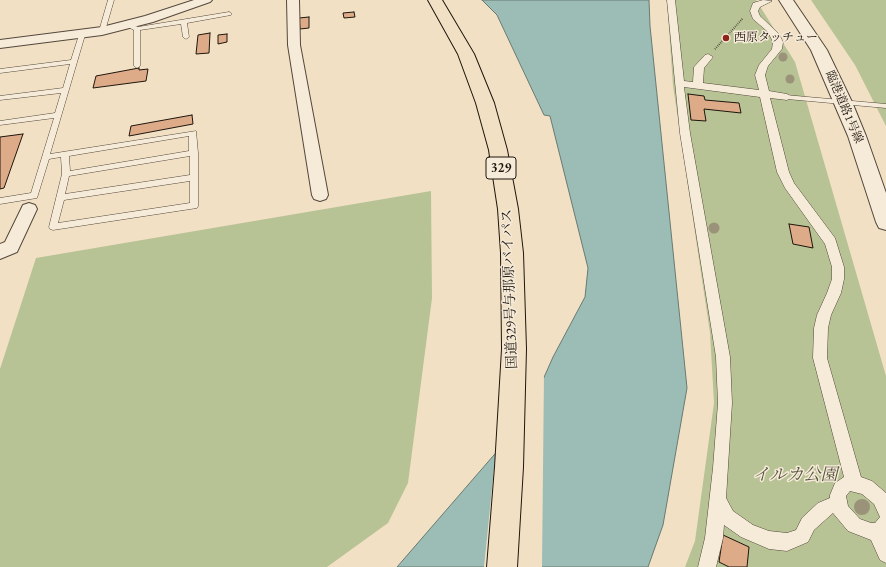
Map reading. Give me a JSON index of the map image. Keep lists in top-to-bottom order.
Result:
{
  "streets": {
    "highway": ["329", "国道329号与那原バイパス"],
    "street": ["臨港道路1号線"]
  },
  "parks": ["イルカ公園"],
  "places": ["西原タッチュー"]
}
